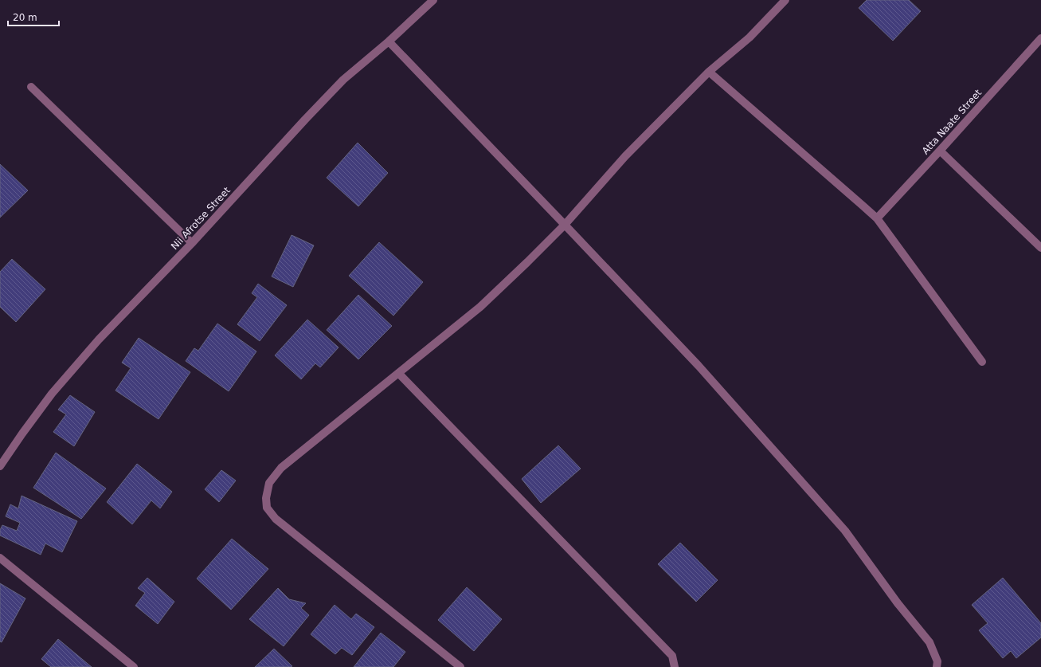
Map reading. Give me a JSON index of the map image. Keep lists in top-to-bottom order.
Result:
{
  "streets": {
    "street": ["Atta Naate Street", "Nii Afrotse Street"]
  },
  "scale_bar": "20 m"
}
